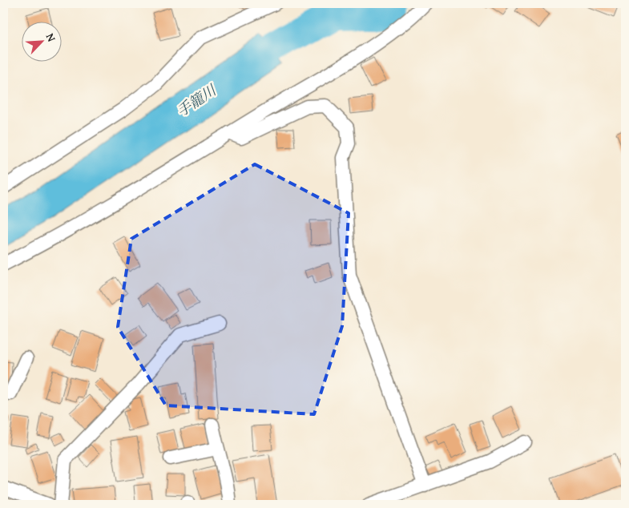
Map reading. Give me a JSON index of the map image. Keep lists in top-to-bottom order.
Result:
{
  "water": ["手籠川"],
  "north": "top right"
}
